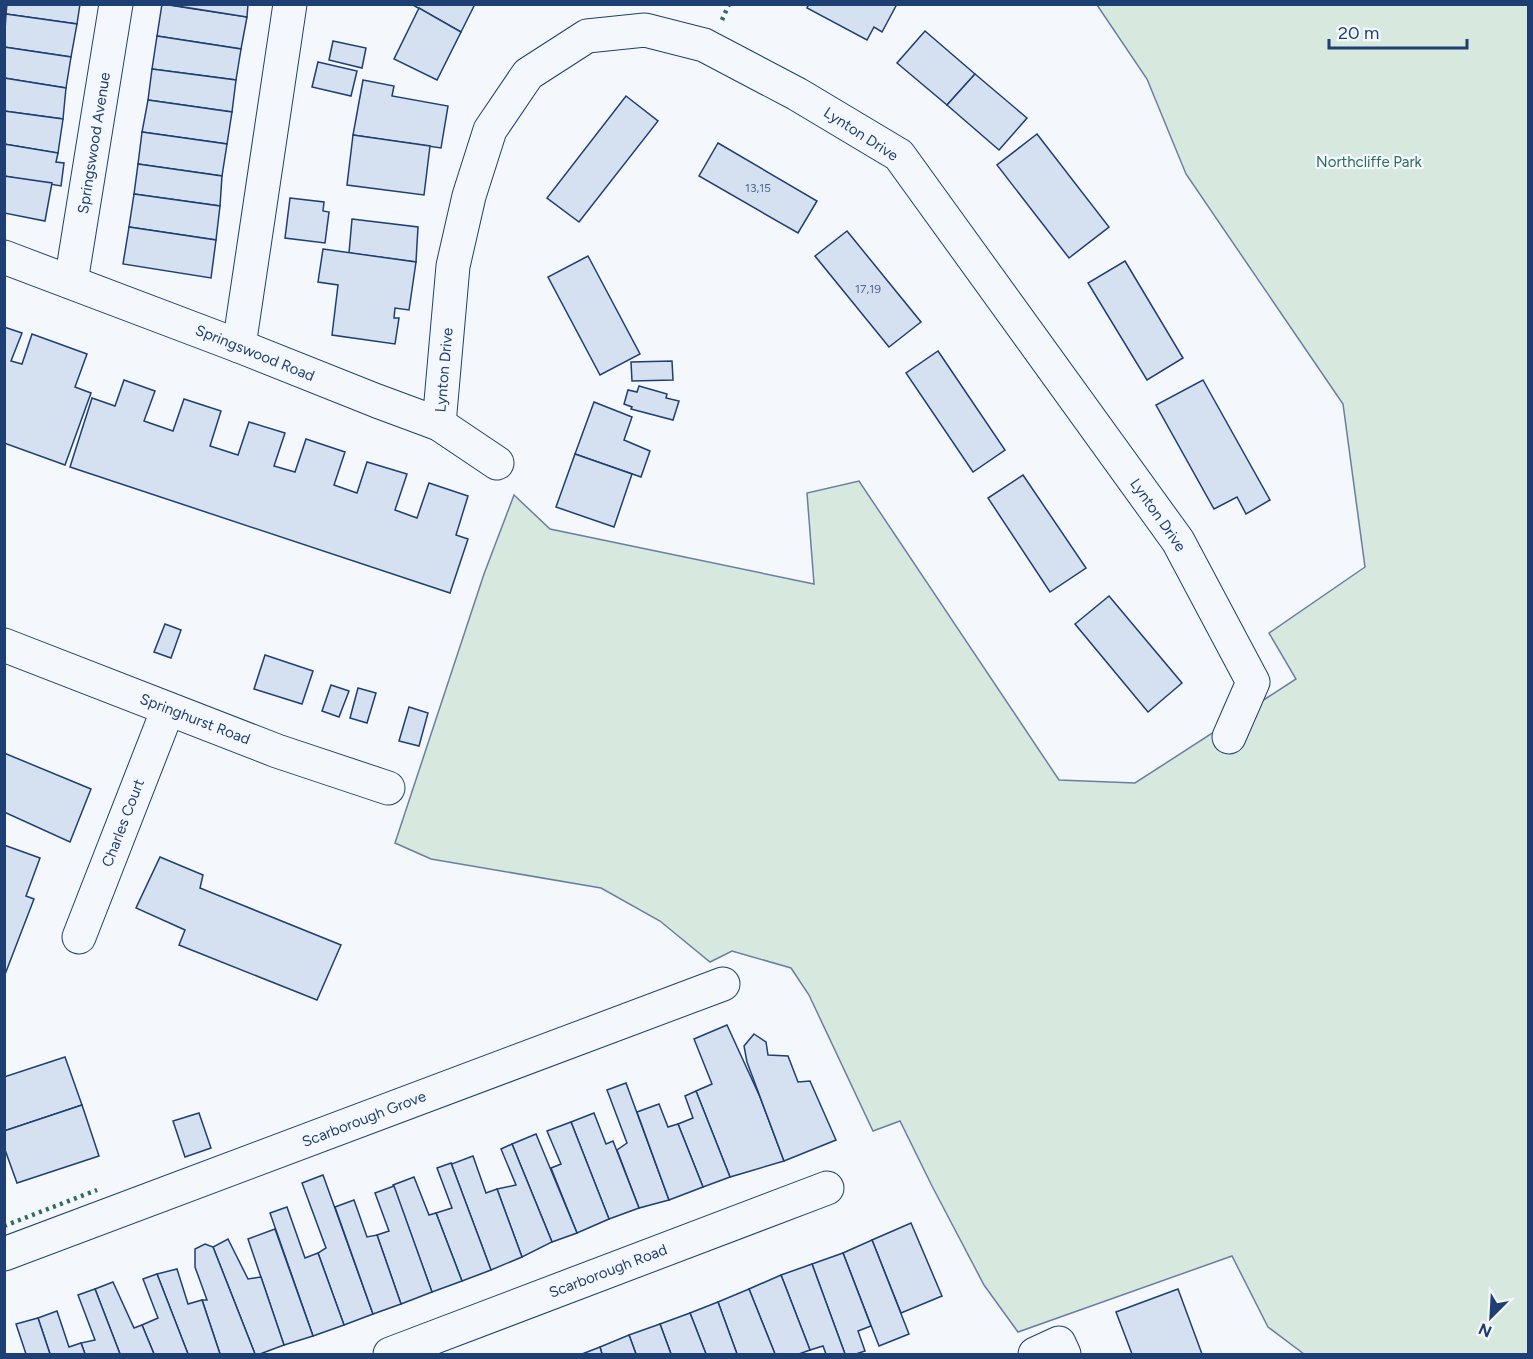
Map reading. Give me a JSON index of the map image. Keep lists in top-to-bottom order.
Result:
{
  "streets": {
    "street": [
      "Lynton Drive",
      "Springswood Avenue",
      "Springswood Road",
      "Springhurst Road",
      "Charles Court",
      "Scarborough Grove",
      "Scarborough Road"
    ]
  },
  "crossings": [
    ["Lynton Drive", "Springswood Road"],
    ["Springswood Avenue", "Springswood Road"],
    ["Springhurst Road", "Charles Court"]
  ],
  "parks": ["Northcliffe Park"],
  "house_numbers": ["13,15", "17,19"],
  "scale_bar": "20 m",
  "north": "bottom left"
}
